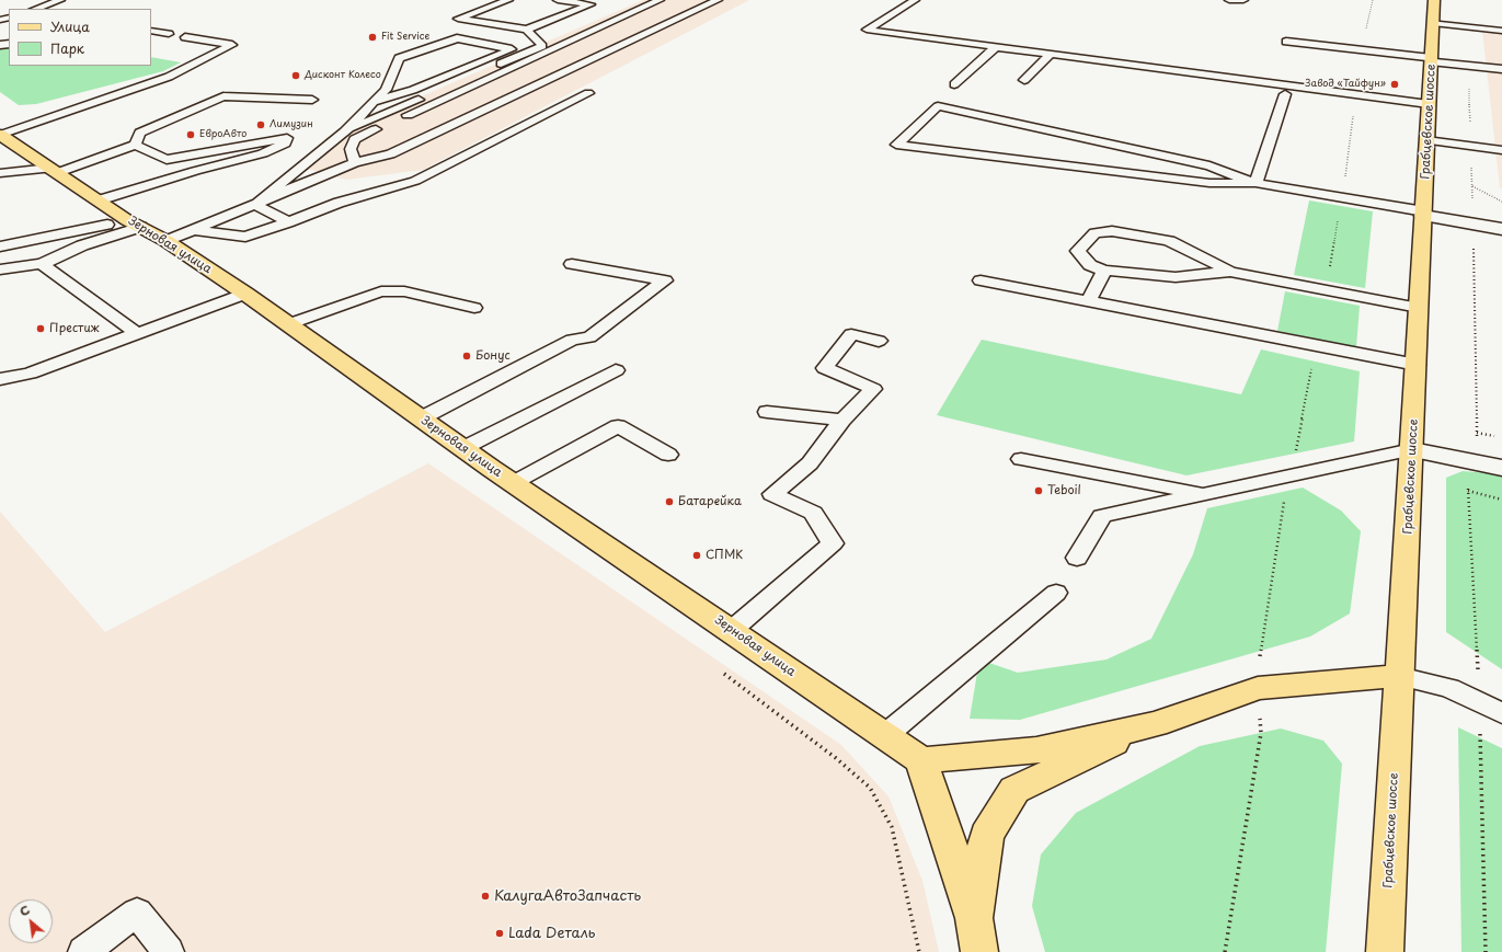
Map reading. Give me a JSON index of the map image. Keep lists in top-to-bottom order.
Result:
{
  "streets": {
    "main road": ["Грабцевское шоссе", "Зерновая улица"]
  },
  "places": [
    "Fit Service",
    "Дисконт Колесо",
    "Завод «Тайфун»",
    "Лимузин",
    "ЕвроАвто",
    "Престиж",
    "Бонус",
    "Teboil",
    "Батарейка",
    "СПМК",
    "КалугаАвтоЗапчасть",
    "Lada Dеталь"
  ],
  "legend": ["Улица", "Парк"],
  "north": "top left"
}
